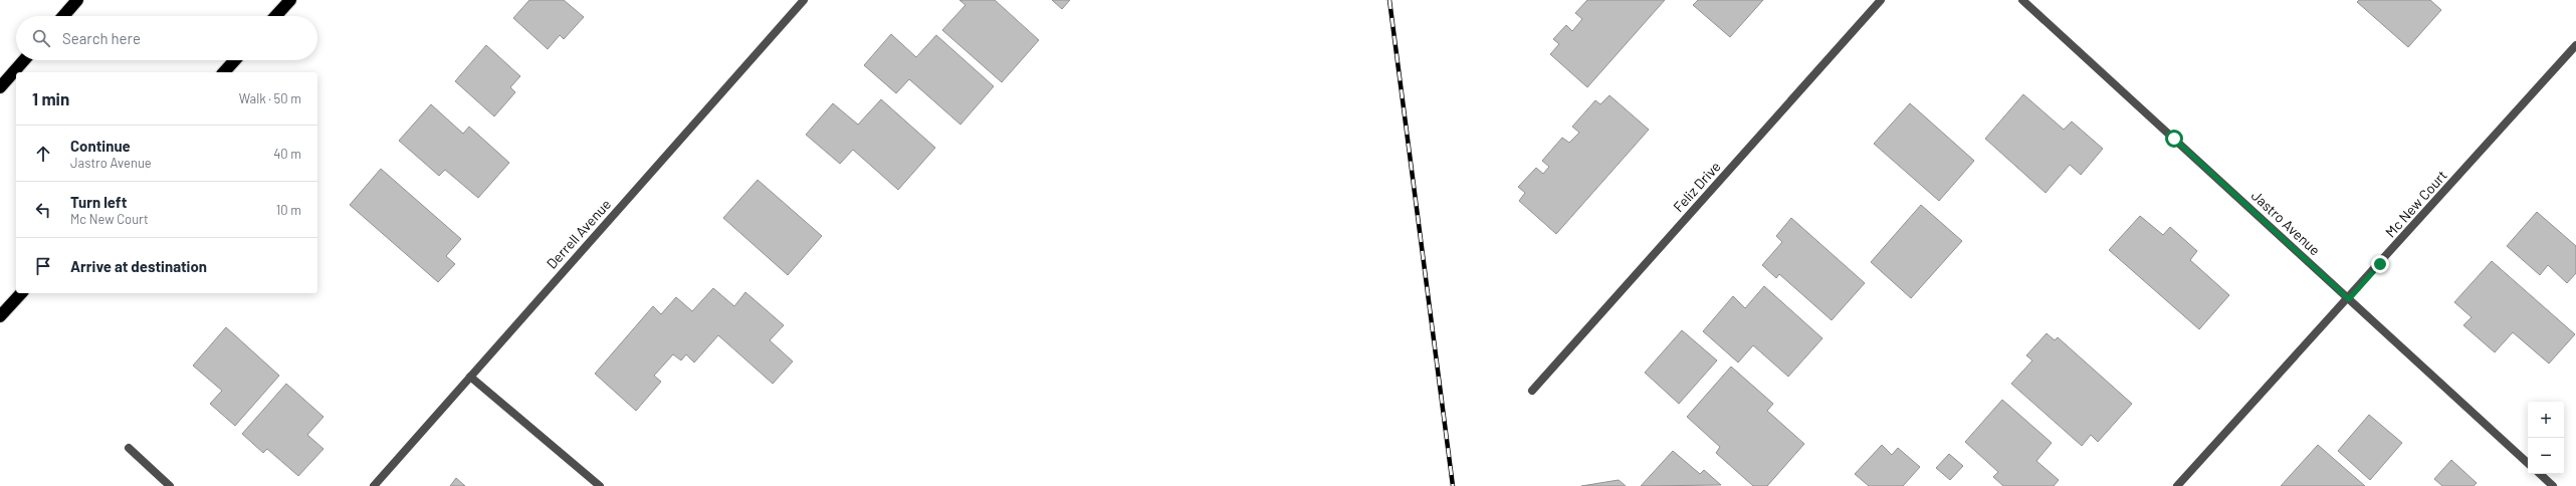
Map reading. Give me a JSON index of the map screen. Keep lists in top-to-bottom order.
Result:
{
  "streets": {
    "street": [
      "Feliz Drive",
      "Mc New Court",
      "Jastro Avenue",
      "Derrell Avenue"
    ]
  },
  "crossings": [
    ["Mc New Court", "Jastro Avenue"]
  ],
  "page": {
    "search": "Search here",
    "heading": ["1 min", "Walk · 50 m"],
    "list": [
      ["Continue", "Jastro Avenue", "40 m"],
      ["Turn left", "Mc New Court", "10 m"],
      "Arrive at destination"
    ],
    "map_buttons": ["+", "−"]
  }
}
